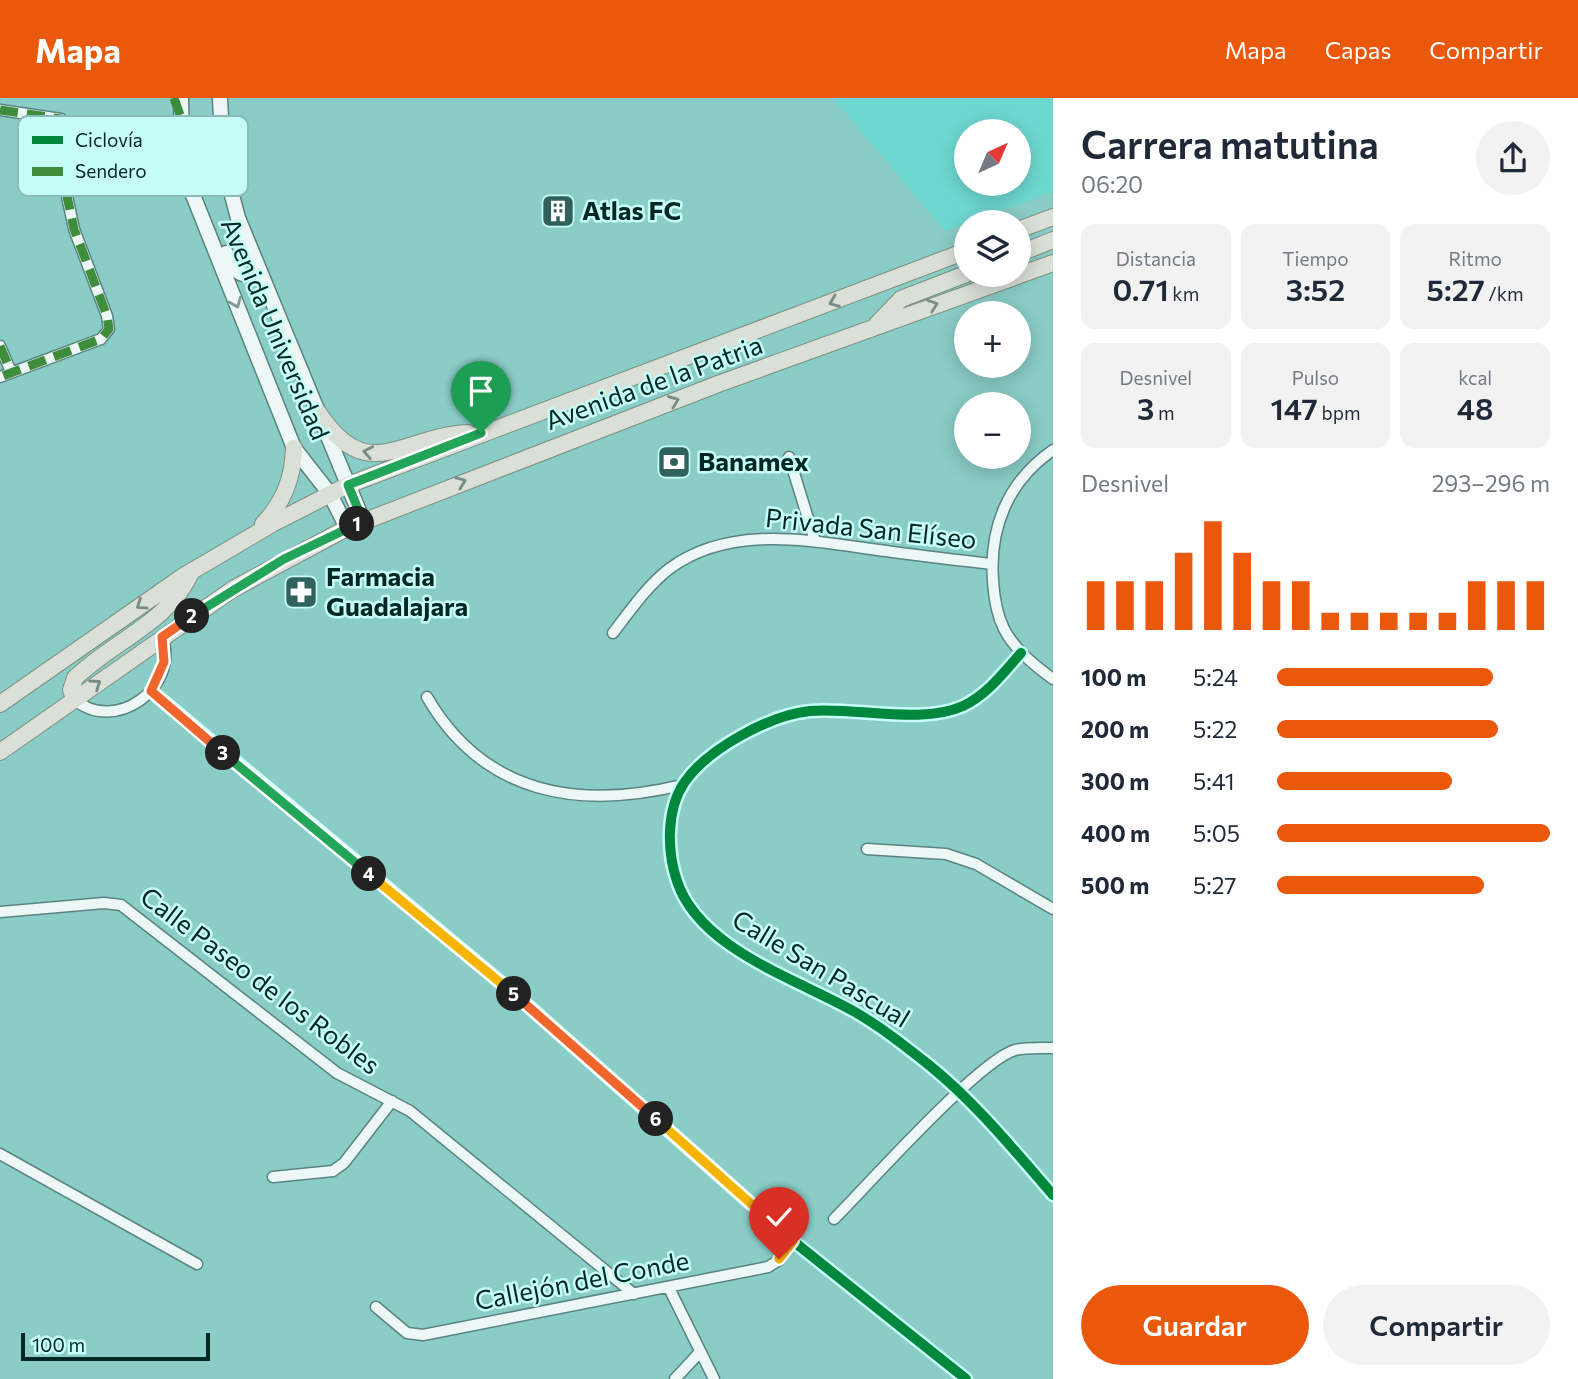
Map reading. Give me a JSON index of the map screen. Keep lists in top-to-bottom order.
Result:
{
  "streets": {
    "main road": ["Avenida Universidad", "Avenida de la Patria"],
    "street": [
      "Privada San Elíseo",
      "Calle San Pascual",
      "Calle Paseo de los Robles",
      "Callejón del Conde"
    ]
  },
  "crossings": [
    ["Avenida Universidad", "Avenida de la Patria"],
    ["Calle Paseo de los Robles", "Callejón del Conde"]
  ],
  "places": {
    "building": ["Atlas FC"],
    "bank": ["Banamex"],
    "pharmacy": ["Farmacia Guadalajara"]
  },
  "legend": ["Ciclovía", "Sendero"],
  "scale_bar": "100 m",
  "north": "top right",
  "page": {
    "header": "Mapa",
    "nav": ["Mapa", "Capas", "Compartir"],
    "heading": ["Carrera matutina", "06:20"],
    "map_buttons": ["+", "−"],
    "stats": [
      ["Distancia", "0.71 km"],
      ["Tiempo", "3:52"],
      ["Ritmo", "5:27 /km"],
      ["Desnivel", "3 m"],
      ["Pulso", "147 bpm"],
      ["kcal", "48"]
    ],
    "chart": ["Desnivel", "293–296 m"],
    "pins": [
      "1",
      "2",
      "3",
      "4",
      "5",
      "6"
    ],
    "list": [
      {
        "name": "100 m",
        "note": "5:24"
      },
      {
        "name": "200 m",
        "note": "5:22"
      },
      {
        "name": "300 m",
        "note": "5:41"
      },
      {
        "name": "400 m",
        "note": "5:05"
      },
      {
        "name": "500 m",
        "note": "5:27"
      }
    ],
    "buttons": ["Guardar", "Compartir"],
    "scale": "100 m"
  }
}
